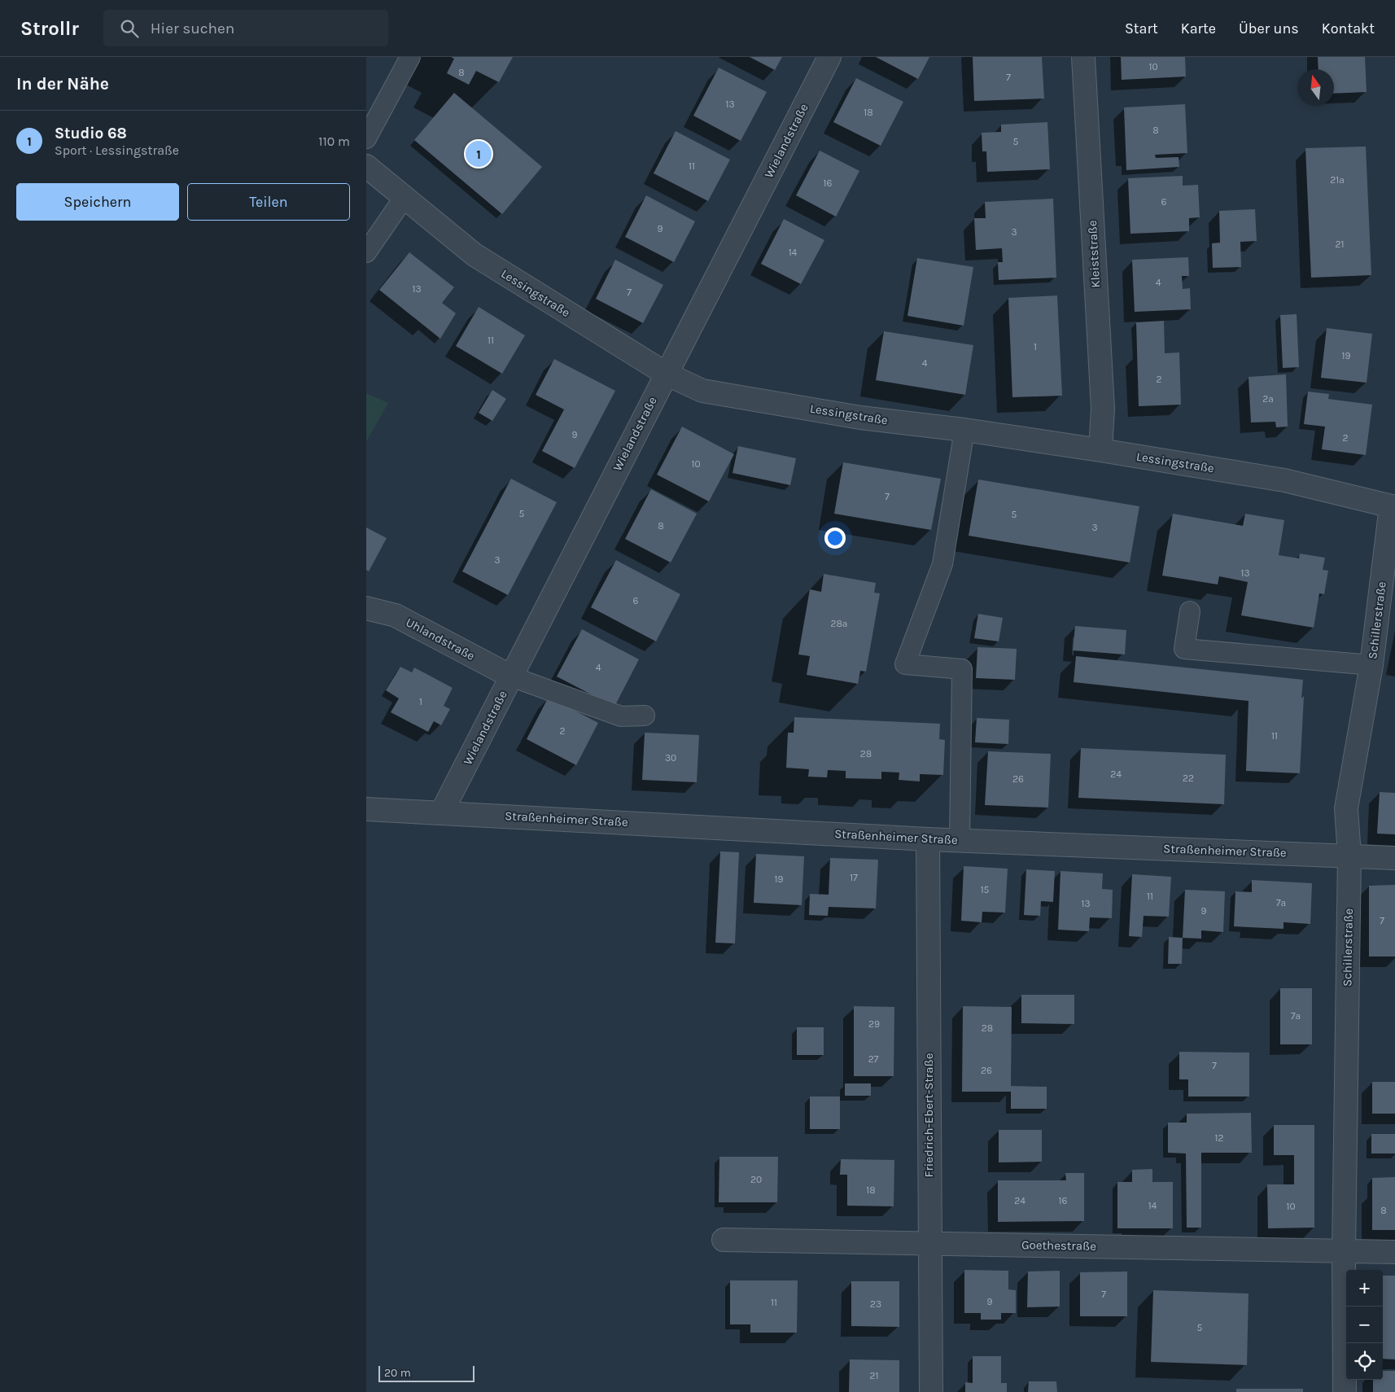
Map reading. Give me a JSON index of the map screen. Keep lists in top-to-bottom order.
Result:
{
  "streets": {
    "street": [
      "Wielandstraße",
      "Kleiststraße",
      "Lessingstraße",
      "Schillerstraße",
      "Uhlandstraße",
      "Straßenheimer Straße",
      "Friedrich-Ebert-Straße",
      "Goethestraße"
    ]
  },
  "crossings": [
    ["Wielandstraße", "Lessingstraße"],
    ["Wielandstraße", "Uhlandstraße"],
    ["Wielandstraße", "Straßenheimer Straße"],
    ["Kleiststraße", "Lessingstraße"],
    ["Lessingstraße", "Schillerstraße"],
    ["Schillerstraße", "Straßenheimer Straße"],
    ["Schillerstraße", "Goethestraße"],
    ["Straßenheimer Straße", "Friedrich-Ebert-Straße"],
    ["Friedrich-Ebert-Straße", "Goethestraße"]
  ],
  "house_numbers": [
    "10",
    "8",
    "7",
    "13",
    "18",
    "8",
    "5",
    "11",
    "21a",
    "16",
    "6",
    "9",
    "3",
    "21",
    "14",
    "4",
    "13",
    "7",
    "11",
    "1",
    "19",
    "4",
    "2",
    "2a",
    "9",
    "2",
    "10",
    "7",
    "5",
    "5",
    "8",
    "3",
    "3",
    "13",
    "6",
    "28a",
    "4",
    "1",
    "2",
    "11",
    "28",
    "30",
    "24",
    "22",
    "26",
    "17",
    "19",
    "15",
    "11",
    "7a",
    "13",
    "9",
    "7",
    "7a",
    "29",
    "28",
    "27",
    "7",
    "26",
    "12",
    "20",
    "18",
    "24",
    "16",
    "14",
    "10",
    "8",
    "7",
    "9",
    "11",
    "23",
    "5",
    "21"
  ],
  "scale_bar": "20 m",
  "north": "top",
  "page": {
    "header": "Strollr",
    "search": "Hier suchen",
    "nav": [
      "Start",
      "Karte",
      "Über uns",
      "Kontakt"
    ],
    "heading": "In der Nähe",
    "list": [
      {
        "mark": "1",
        "name": "Studio 68",
        "note": "Sport · Lessingstraße",
        "value": "110 m"
      }
    ],
    "pins": "1",
    "buttons": ["Speichern", "Teilen"],
    "map_buttons": ["+", "−"],
    "scale": "20 m"
  }
}
